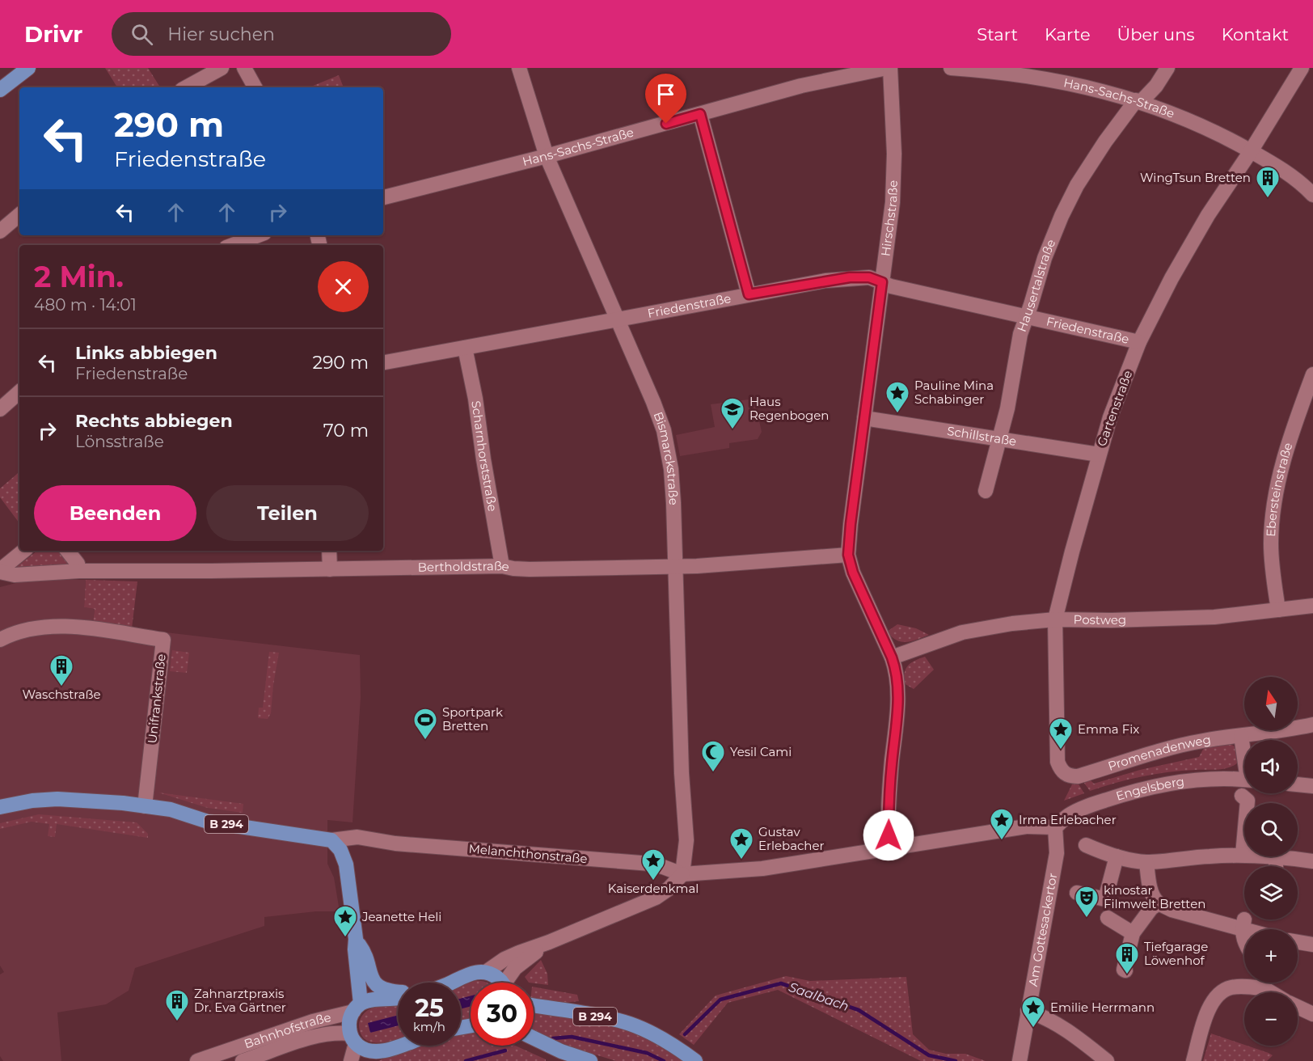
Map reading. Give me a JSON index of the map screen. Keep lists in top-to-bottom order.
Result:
{
  "streets": {
    "main road": ["B 294", "Melanchthonstraße"],
    "street": [
      "Hans-Sachs-Straße",
      "Hirschstraße",
      "Hausertalstraße",
      "Friedenstraße",
      "Gartenstraße",
      "Schillstraße",
      "Scharnhorststraße",
      "Bismarckstraße",
      "Ebersteinstraße",
      "Bertholdstraße",
      "Postweg",
      "Unifrankstraße",
      "Promenadenweg",
      "Engelsberg",
      "Am Gottesackertor",
      "Bahnhofstraße"
    ]
  },
  "crossings": [
    ["Hans-Sachs-Straße", "Hirschstraße"],
    ["Hans-Sachs-Straße", "Hausertalstraße"],
    ["Hans-Sachs-Straße", "Gartenstraße"],
    ["Hans-Sachs-Straße", "Bismarckstraße"],
    ["Hirschstraße", "Friedenstraße"],
    ["Hirschstraße", "Schillstraße"],
    ["Hirschstraße", "Bertholdstraße"],
    ["Hirschstraße", "Postweg"],
    ["Hirschstraße", "Melanchthonstraße"],
    ["Hausertalstraße", "Friedenstraße"],
    ["Hausertalstraße", "Schillstraße"],
    ["Friedenstraße", "Gartenstraße"],
    ["Friedenstraße", "Scharnhorststraße"],
    ["Friedenstraße", "Bismarckstraße"],
    ["Gartenstraße", "Schillstraße"],
    ["Gartenstraße", "Postweg"],
    ["Gartenstraße", "Promenadenweg"],
    ["Scharnhorststraße", "Bertholdstraße"],
    ["Bismarckstraße", "Bertholdstraße"],
    ["Bismarckstraße", "Melanchthonstraße"],
    ["Ebersteinstraße", "Postweg"],
    ["Unifrankstraße", "Melanchthonstraße"],
    ["Engelsberg", "Melanchthonstraße"],
    ["Engelsberg", "Am Gottesackertor"],
    ["Melanchthonstraße", "Am Gottesackertor"]
  ],
  "water": ["Saalbach"],
  "places": {
    "building": [
      "WingTsun Bretten",
      "Waschstraße",
      "Tiefgarage Löwenhof",
      "Zahnarztpraxis Dr. Eva Gärtner"
    ],
    "place": [
      "Pauline Mina Schabinger",
      "Emma Fix",
      "Irma Erlebacher",
      "Gustav Erlebacher",
      "Kaiserdenkmal",
      "Jeanette Heli",
      "Emilie Herrmann"
    ],
    "school or university": ["Haus Regenbogen"],
    "sports": ["Sportpark Bretten"],
    "mosque": ["Yesil Cami"],
    "theatre": ["kinostar Filmwelt Bretten"]
  },
  "north": "top",
  "page": {
    "header": "Drivr",
    "search": "Hier suchen",
    "nav": [
      "Start",
      "Karte",
      "Über uns",
      "Kontakt"
    ],
    "turn": ["290 m", "Friedenstraße"],
    "heading": ["2 Min.", "480 m · 14:01"],
    "list": [
      {
        "name": "Links abbiegen",
        "note": "Friedenstraße",
        "value": "290 m"
      },
      {
        "name": "Rechts abbiegen",
        "note": "Lönsstraße",
        "value": "70 m"
      }
    ],
    "buttons": ["Beenden", "Teilen"],
    "map_buttons": ["+", "−"],
    "speed": "25 km/h",
    "limit": "30"
  }
}
